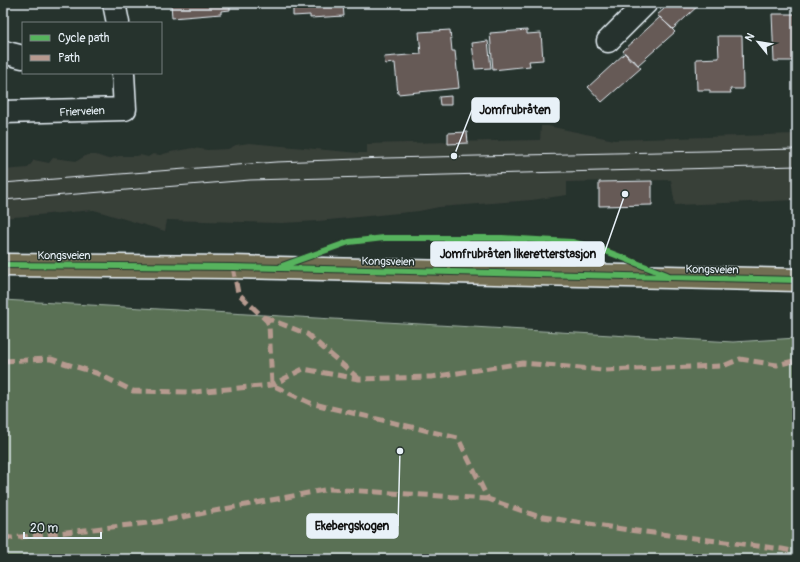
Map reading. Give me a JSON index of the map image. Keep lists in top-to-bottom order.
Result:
{
  "streets": {
    "main road": ["Kongsveien"],
    "lane": ["Frierveien"]
  },
  "places": ["Jomfrubråten", "Jomfrubråten likeretterstasjon", "Ekebergskogen"],
  "legend": ["Cycle path", "Path"],
  "scale_bar": "20 m",
  "north": "top left"
}
